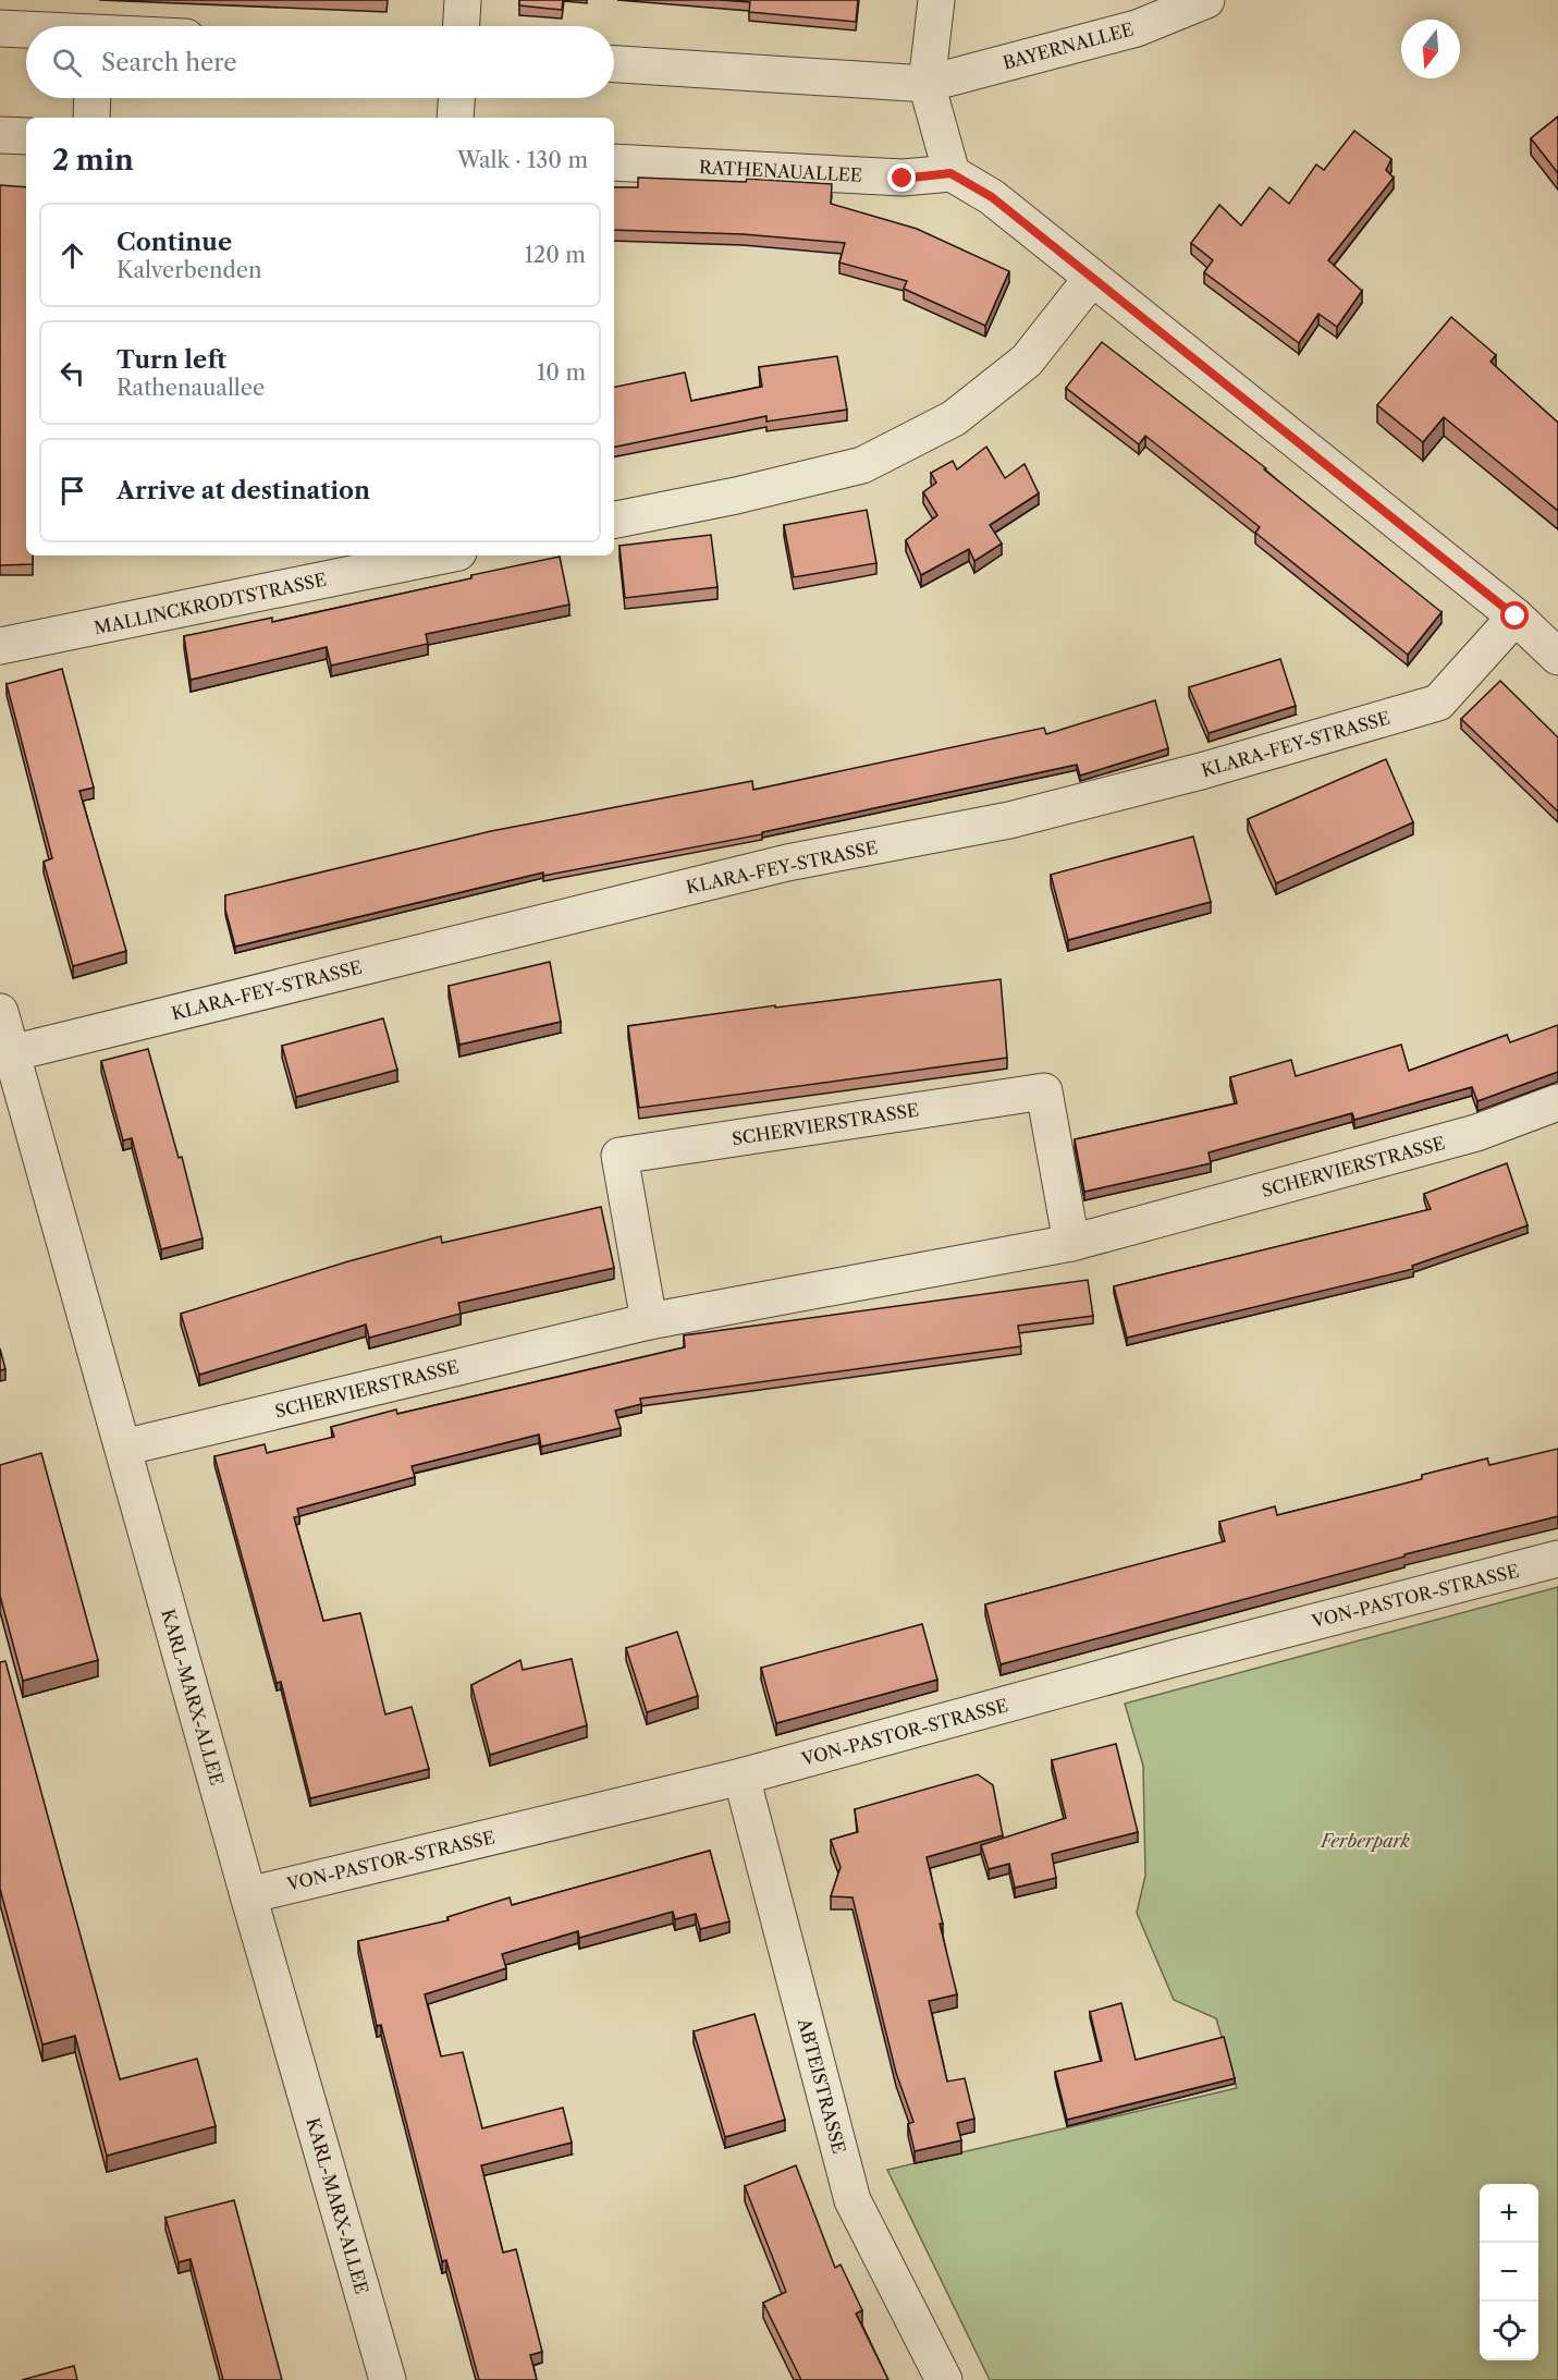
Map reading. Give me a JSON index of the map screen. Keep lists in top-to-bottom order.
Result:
{
  "streets": {
    "street": [
      "BAYERNALLEE",
      "RATHENAUALLEE",
      "MALLINCKRODTSTRASSE",
      "KLARA-FEY-STRASSE",
      "SCHERVIERSTRASSE",
      "VON-PASTOR-STRASSE",
      "KARL-MARX-ALLEE",
      "ABTEISTRASSE"
    ]
  },
  "crossings": [
    ["KLARA-FEY-STRASSE", "KARL-MARX-ALLEE"],
    ["SCHERVIERSTRASSE", "KARL-MARX-ALLEE"],
    ["VON-PASTOR-STRASSE", "KARL-MARX-ALLEE"],
    ["VON-PASTOR-STRASSE", "ABTEISTRASSE"]
  ],
  "parks": ["Ferberpark"],
  "north": "bottom",
  "page": {
    "search": "Search here",
    "heading": ["2 min", "Walk · 130 m"],
    "list": [
      ["Continue", "Kalverbenden", "120 m"],
      ["Turn left", "Rathenauallee", "10 m"],
      "Arrive at destination"
    ],
    "map_buttons": ["+", "−"]
  }
}
